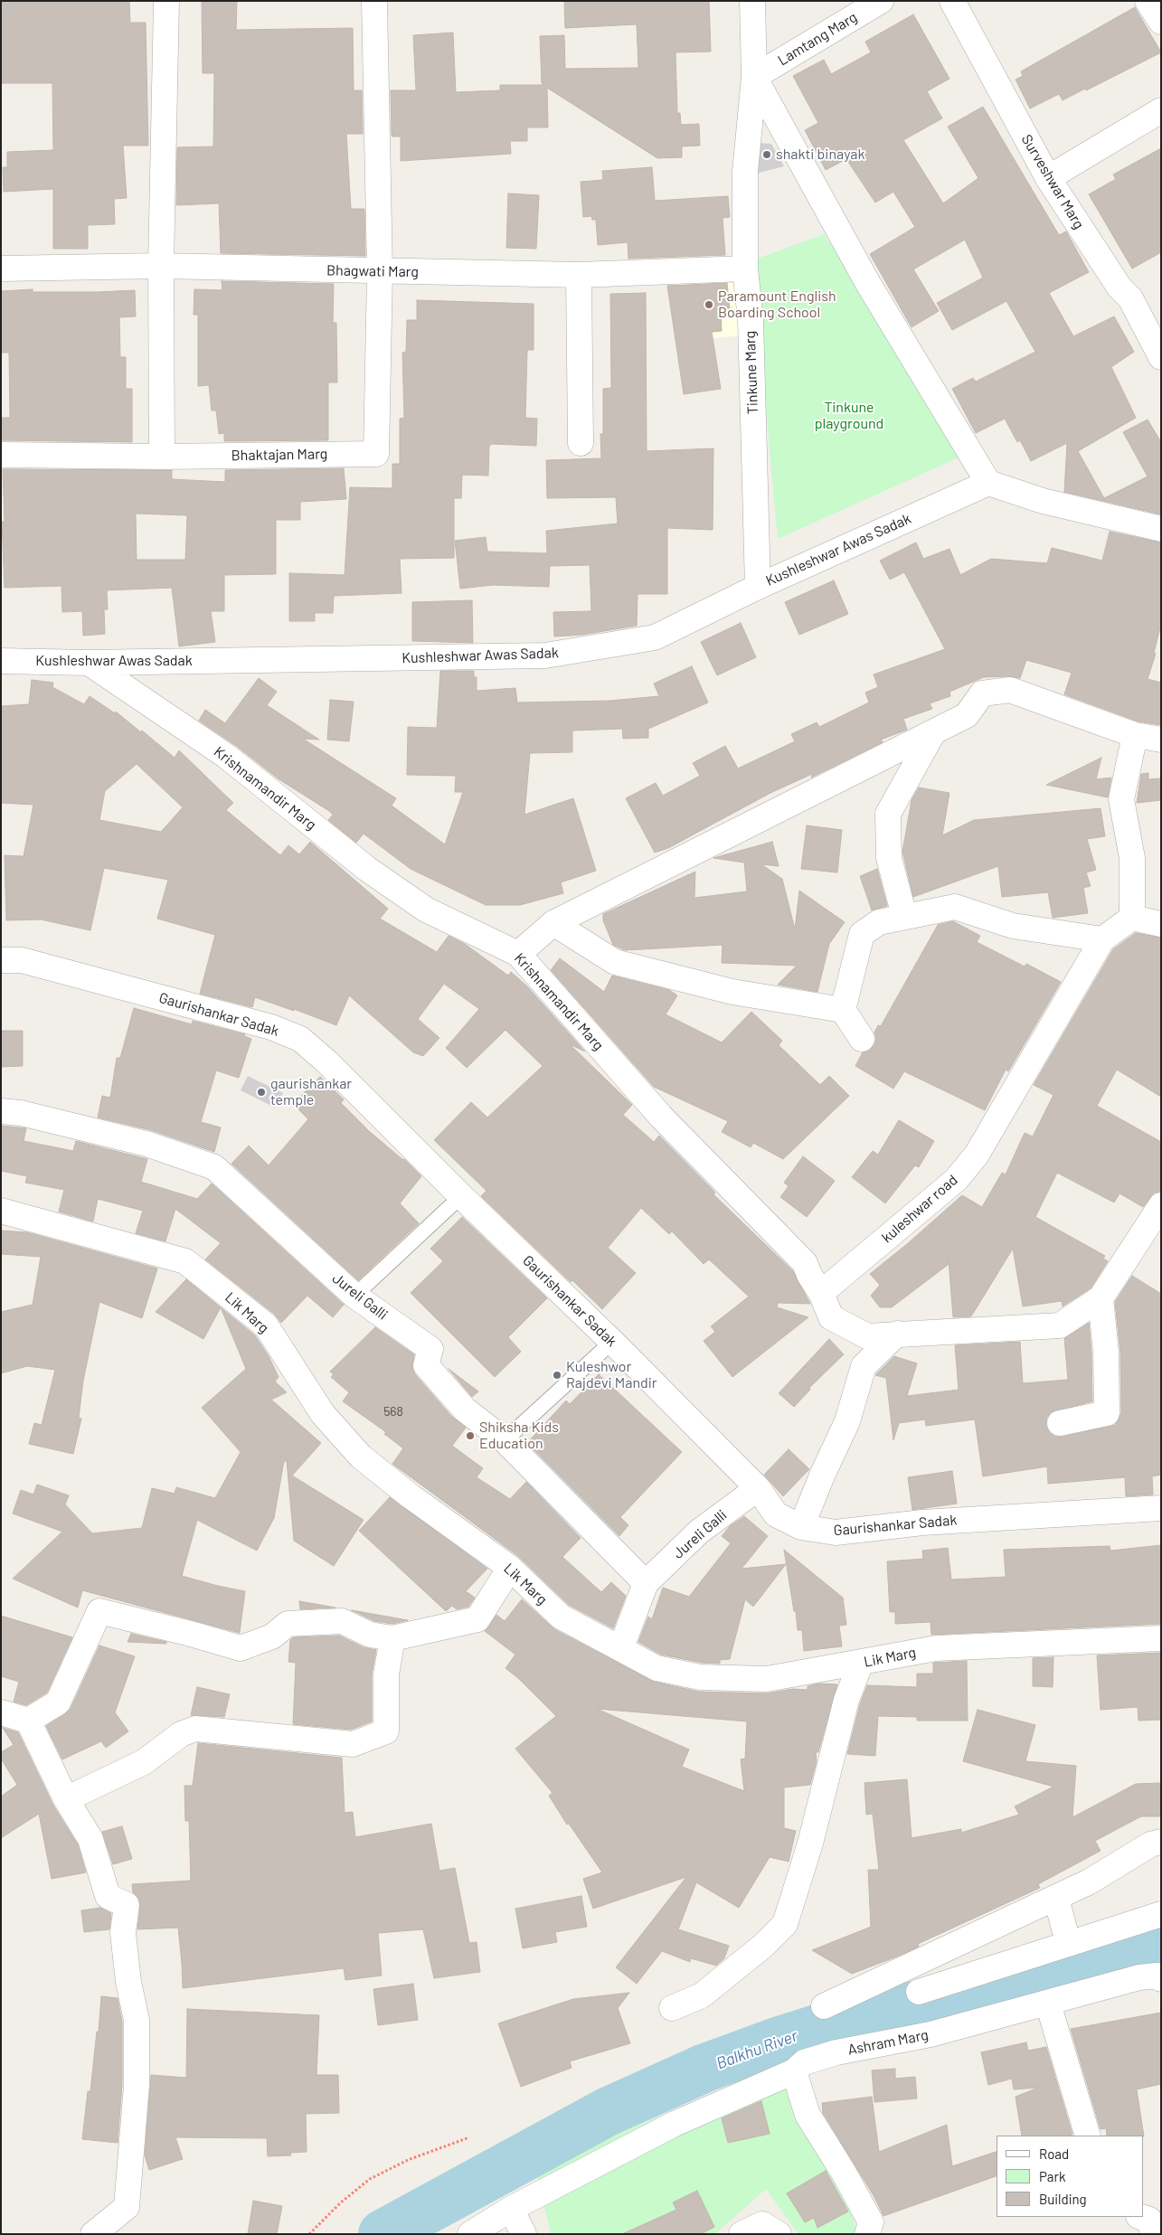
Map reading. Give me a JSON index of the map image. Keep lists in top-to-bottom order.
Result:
{
  "streets": {
    "street": [
      "Lamtang Marg",
      "Surveshwar Marg",
      "Bhagwati Marg",
      "Tinkune Marg",
      "Bhaktajan Marg",
      "Kushleshwar Awas Sadak",
      "Krishnamandir Marg",
      "Gaurishankar Sadak",
      "kuleshwar road",
      "Jureli Galli",
      "Lik Marg",
      "Ashram Marg"
    ]
  },
  "crossings": [
    ["Lamtang Marg", "Tinkune Marg"],
    ["Bhagwati Marg", "Tinkune Marg"],
    ["Bhagwati Marg", "Bhaktajan Marg"],
    ["Tinkune Marg", "Kushleshwar Awas Sadak"],
    ["Kushleshwar Awas Sadak", "Krishnamandir Marg"],
    ["Krishnamandir Marg", "kuleshwar road"],
    ["Gaurishankar Sadak", "Jureli Galli"],
    ["Jureli Galli", "Lik Marg"]
  ],
  "water": ["Balkhu River"],
  "parks": ["Tinkune playground"],
  "places": [
    "shakti binayak",
    "Paramount English Boarding School",
    "gaurishankar temple",
    "Kuleshwor Rajdevi Mandir",
    "Shiksha Kids Education"
  ],
  "house_numbers": ["568"],
  "legend": ["Road", "Park", "Building"]
}
